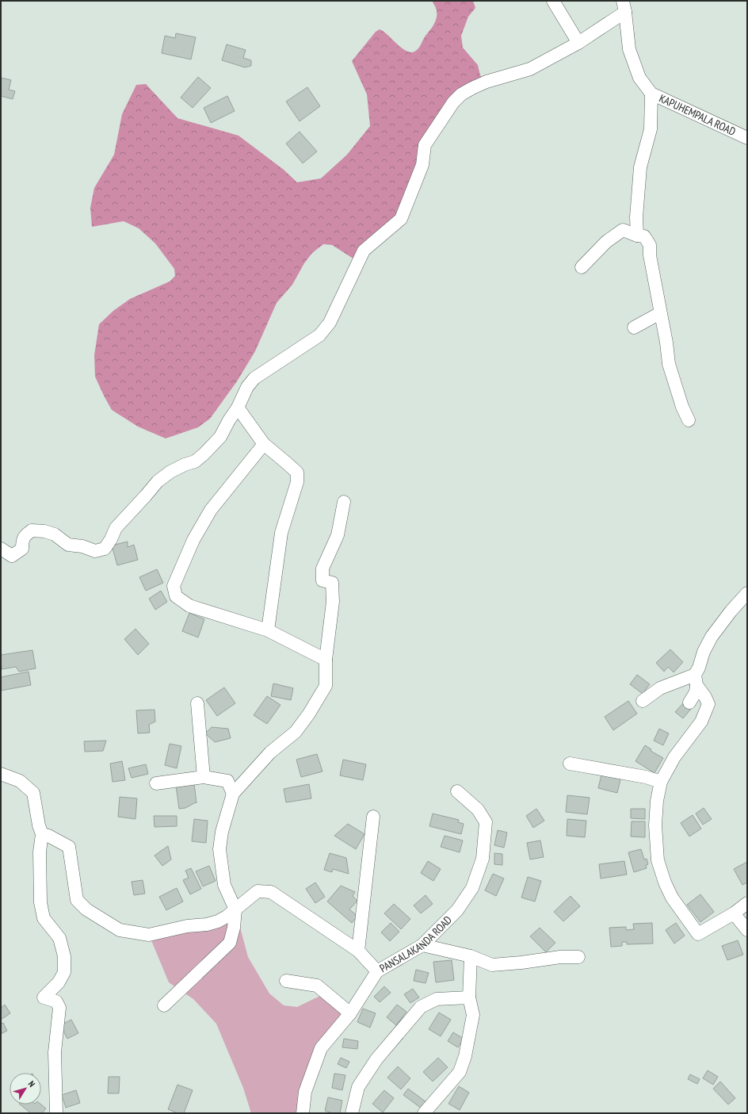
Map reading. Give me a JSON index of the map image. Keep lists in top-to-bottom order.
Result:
{
  "streets": {
    "street": ["KAPUHEMPALA ROAD", "PANSALAKANDA ROAD"]
  },
  "north": "top right"
}
